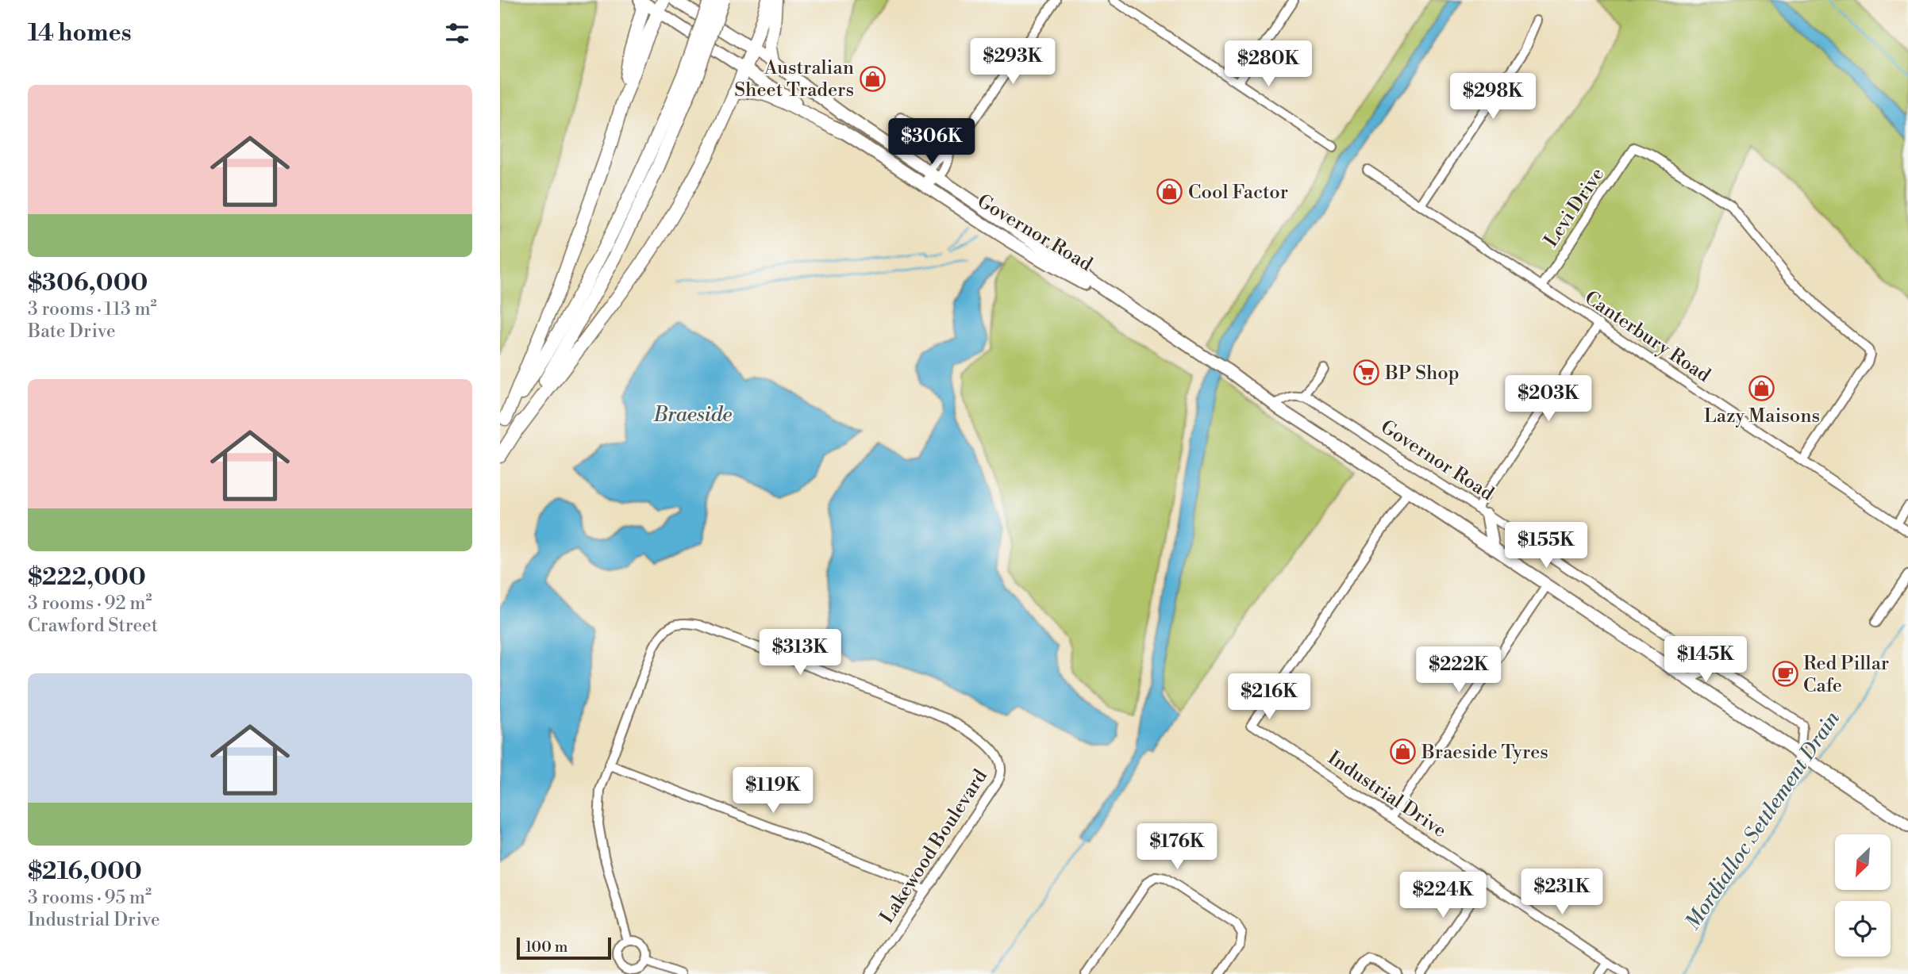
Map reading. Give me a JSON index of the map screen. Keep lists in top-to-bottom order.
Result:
{
  "streets": {
    "main road": ["Governor Road"],
    "street": [
      "Levi Drive",
      "Canterbury Road",
      "Industrial Drive",
      "Lakewood Boulevard"
    ]
  },
  "crossings": [
    ["Levi Drive", "Canterbury Road"],
    ["Governor Road", "Industrial Drive"]
  ],
  "water": ["Braeside", "Mordialloc Settlement Drain"],
  "places": {
    "shop": [
      "Australian Sheet Traders",
      "Cool Factor",
      "Lazy Maisons",
      "Braeside Tyres"
    ],
    "supermarket": ["BP Shop"],
    "cafe": ["Red Pillar Cafe"]
  },
  "scale_bar": "100 m",
  "north": "bottom left",
  "page": {
    "heading": "14 homes",
    "price": [
      "$293K",
      "$280K",
      "$298K",
      "$306K",
      "$203K",
      "$155K",
      "$313K",
      "$145K",
      "$222K",
      "$216K",
      "$119K",
      "$176K",
      "$231K",
      "$224K"
    ],
    "list": [
      {
        "name": "$306,000",
        "note": "3 rooms · 113 m² · Bate Drive"
      },
      {
        "name": "$222,000",
        "note": "3 rooms · 92 m² · Crawford Street"
      },
      {
        "name": "$216,000",
        "note": "3 rooms · 95 m² · Industrial Drive"
      }
    ],
    "scale": "100 m"
  }
}
